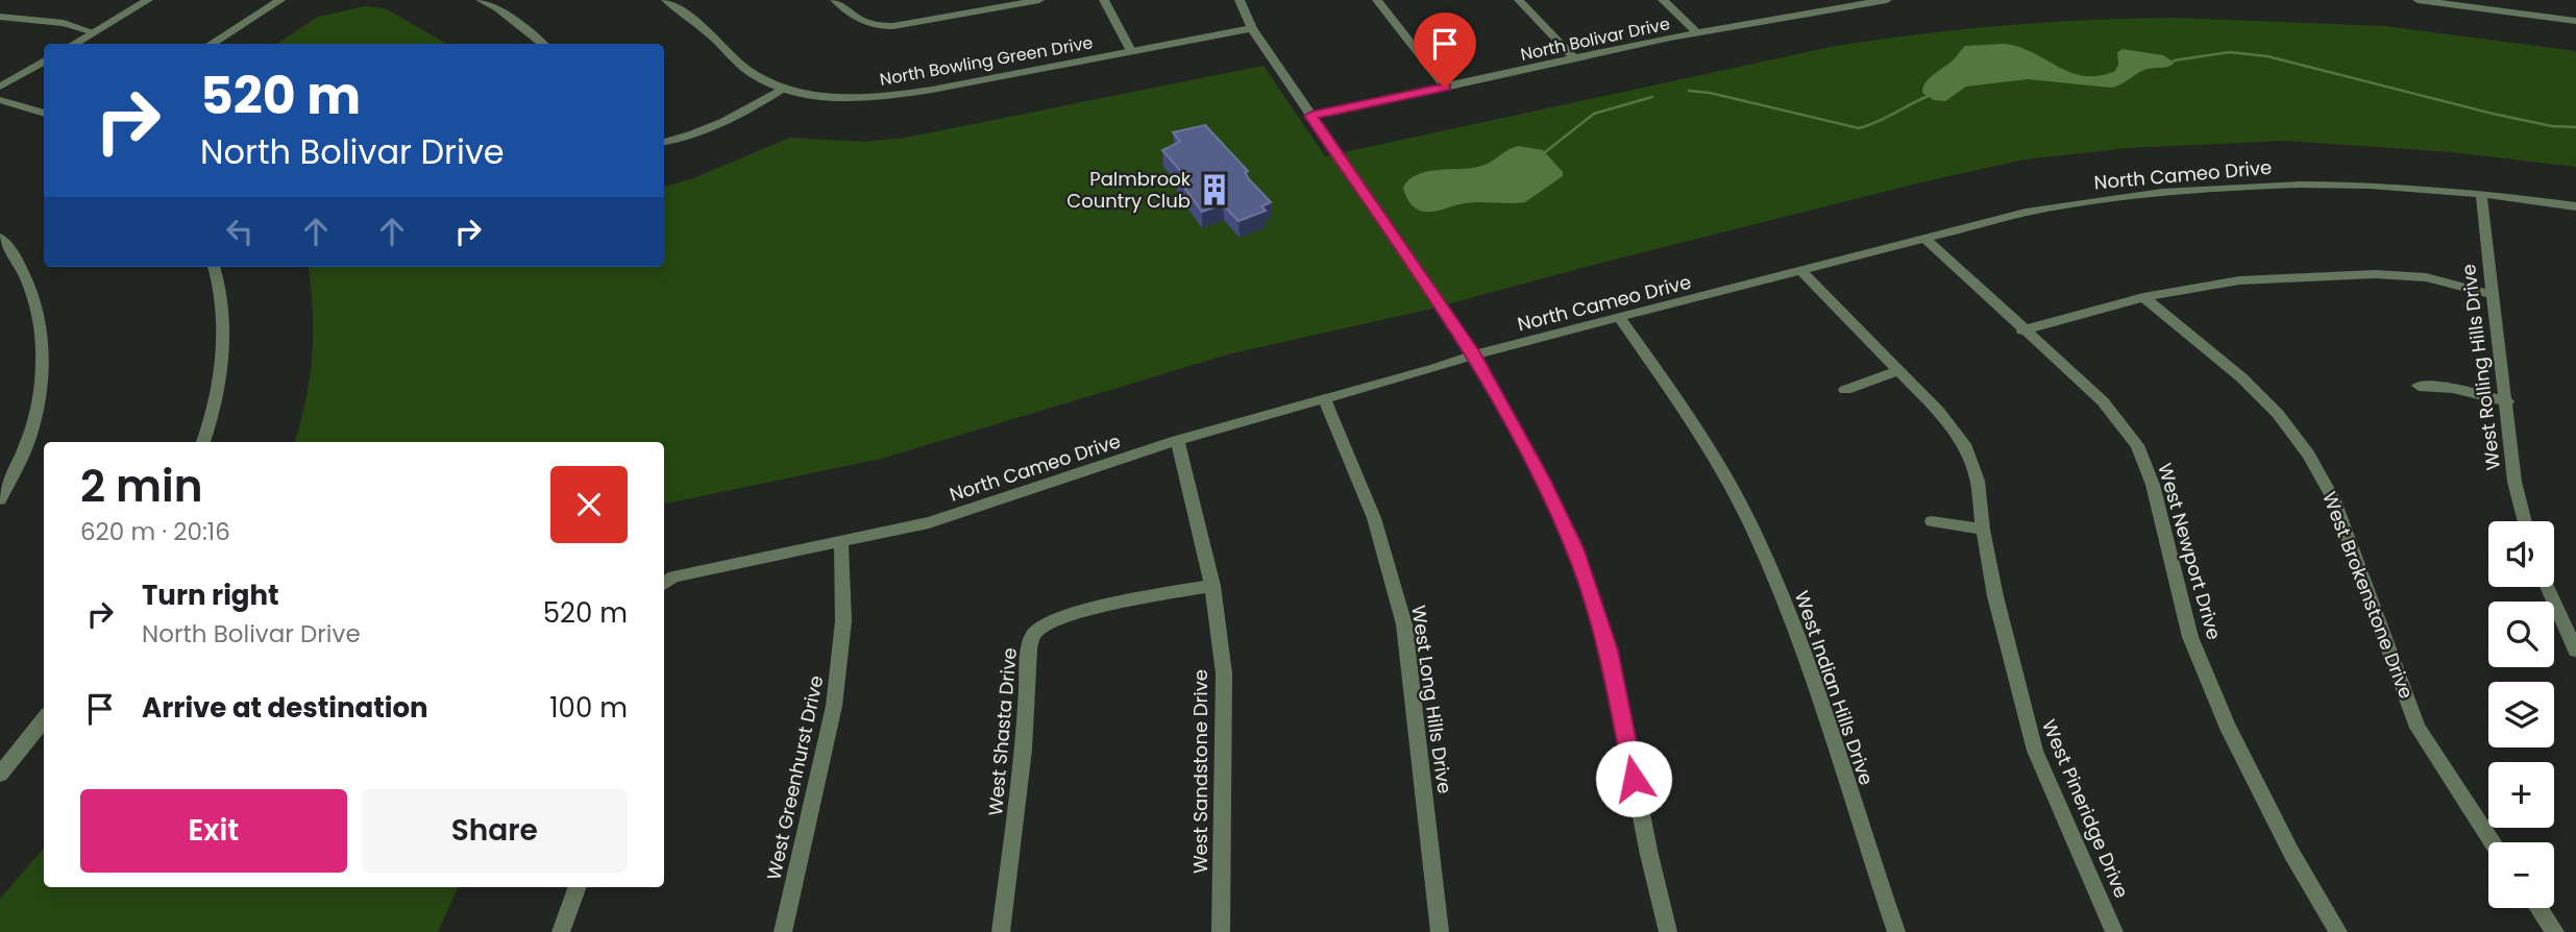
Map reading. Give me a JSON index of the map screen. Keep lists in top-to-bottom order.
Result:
{
  "streets": {
    "street": [
      "North Bolivar Drive",
      "North Bowling Green Drive",
      "North Cameo Drive",
      "West Rolling Hills Drive",
      "West Newport Drive",
      "West Brokenstone Drive",
      "West Indian Hills Drive",
      "West Long Hills Drive",
      "West Shasta Drive",
      "West Sandstone Drive",
      "West Greenhurst Drive",
      "West Pineridge Drive"
    ]
  },
  "crossings": [
    ["North Cameo Drive", "West Rolling Hills Drive"],
    ["North Cameo Drive", "West Newport Drive"],
    ["North Cameo Drive", "West Indian Hills Drive"],
    ["North Cameo Drive", "West Long Hills Drive"],
    ["North Cameo Drive", "West Sandstone Drive"],
    ["North Cameo Drive", "West Greenhurst Drive"],
    ["North Cameo Drive", "West Pineridge Drive"],
    ["West Shasta Drive", "West Sandstone Drive"]
  ],
  "places": {
    "building": ["Palmbrook Country Club"]
  },
  "page": {
    "turn": ["520 m", "North Bolivar Drive"],
    "heading": ["2 min", "620 m · 20:16"],
    "map_buttons": ["+", "−"],
    "list": [
      {
        "name": "Turn right",
        "note": "North Bolivar Drive",
        "value": "520 m"
      },
      {
        "name": "Arrive at destination",
        "value": "100 m"
      }
    ],
    "buttons": ["Exit", "Share"]
  }
}
